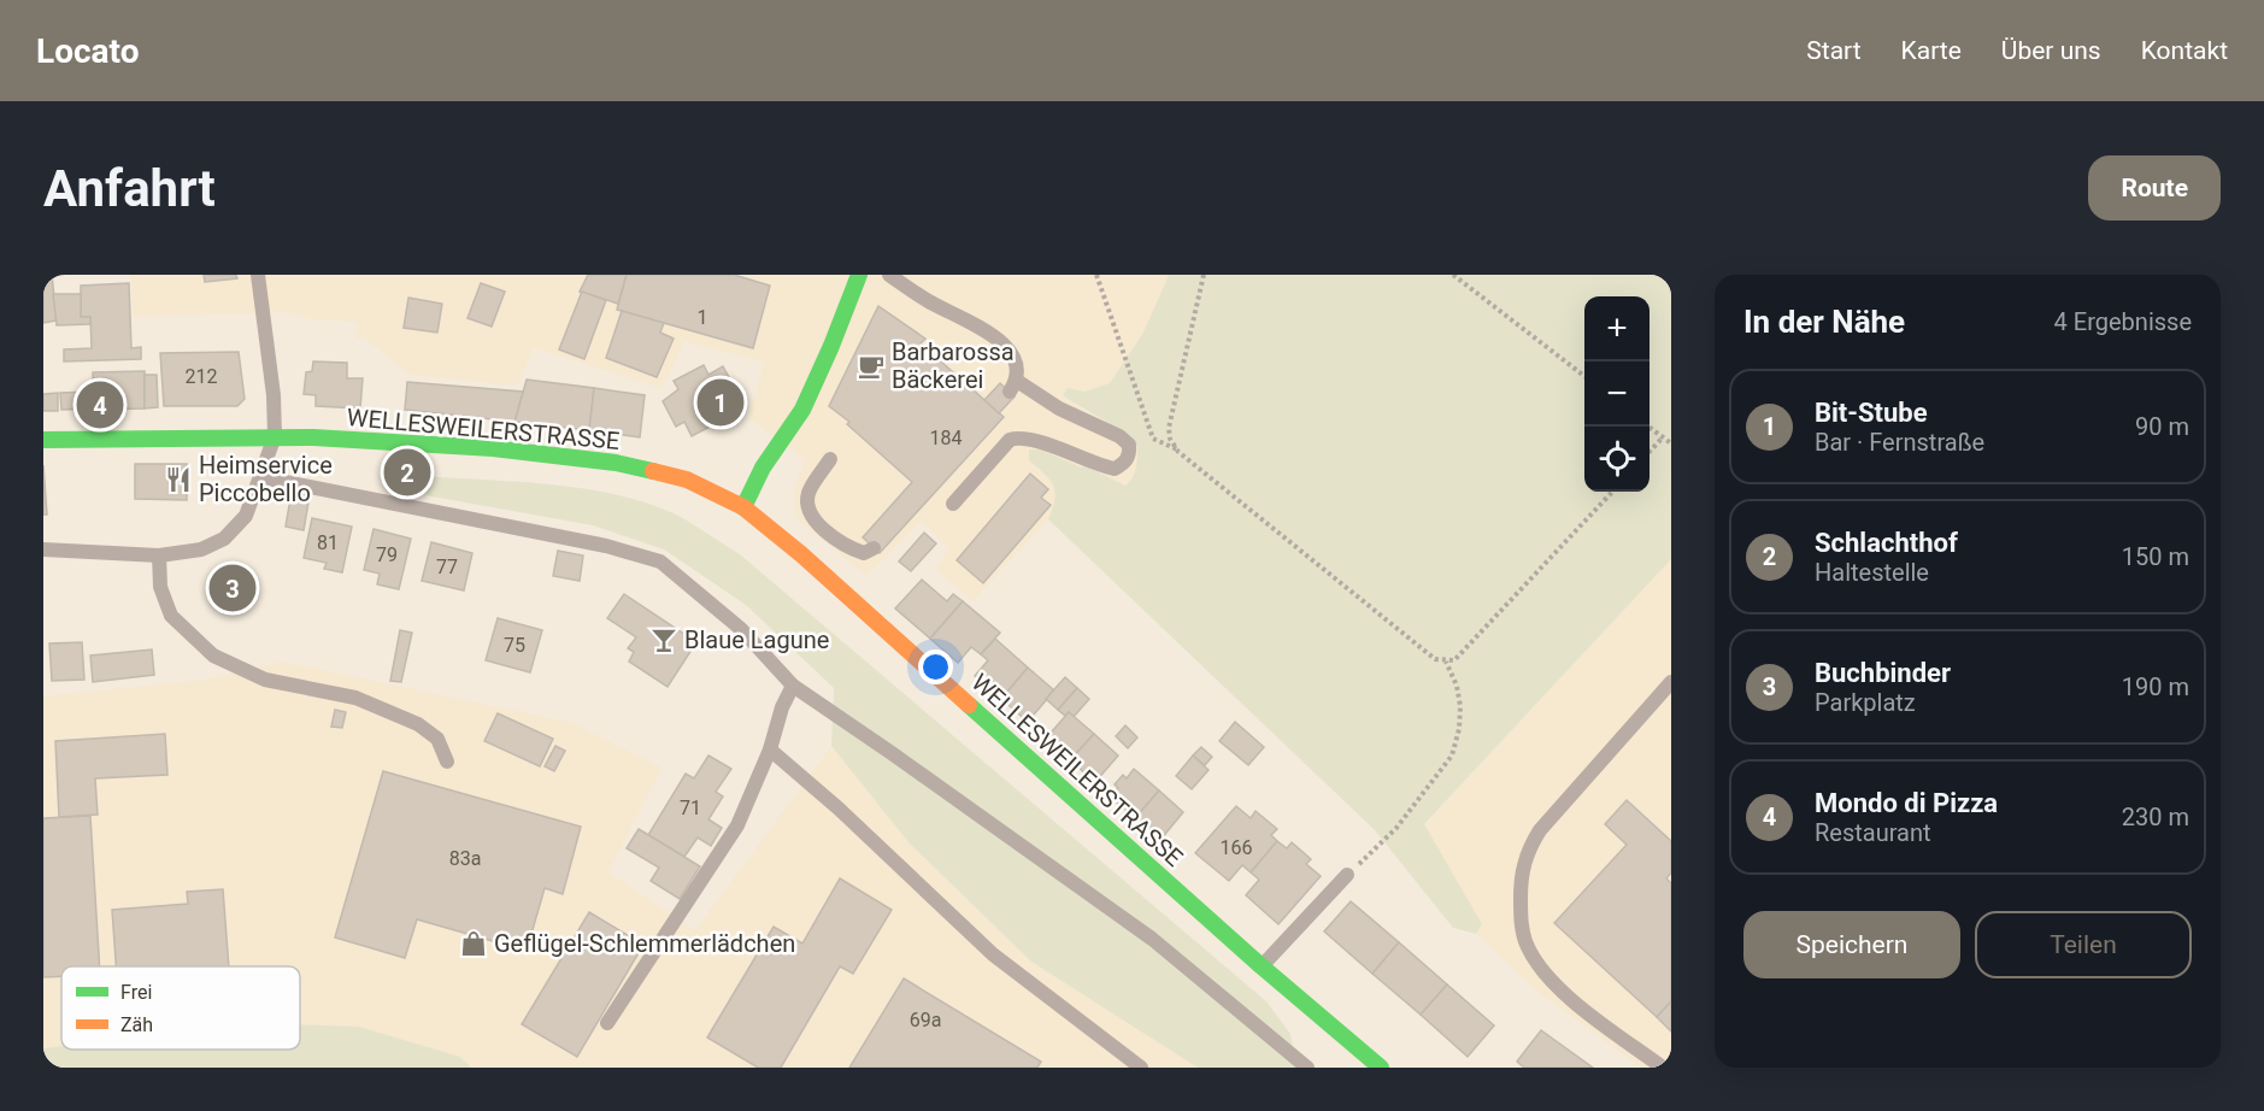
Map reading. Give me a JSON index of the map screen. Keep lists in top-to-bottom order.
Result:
{
  "streets": {
    "street": ["WELLESWEILERSTRASSE"]
  },
  "places": {
    "cafe": ["Barbarossa Bäckerei"],
    "restaurant": ["Heimservice Piccobello"],
    "bar": ["Blaue Lagune"],
    "shop": ["Geflügel-Schlemmerlädchen"]
  },
  "house_numbers": [
    "1",
    "212",
    "184",
    "81",
    "79",
    "77",
    "75",
    "71",
    "166",
    "83a",
    "69a"
  ],
  "legend": ["Frei", "Zäh"],
  "page": {
    "header": "Locato",
    "nav": [
      "Start",
      "Karte",
      "Über uns",
      "Kontakt"
    ],
    "buttons": [
      "Route",
      ["Speichern", "Teilen"]
    ],
    "title": "Anfahrt",
    "heading": ["In der Nähe", "4 Ergebnisse"],
    "map_buttons": ["+", "−"],
    "list": [
      {
        "mark": "1",
        "name": "Bit-Stube",
        "note": "Bar · Fernstraße",
        "value": "90 m"
      },
      {
        "mark": "2",
        "name": "Schlachthof",
        "note": "Haltestelle",
        "value": "150 m"
      },
      {
        "mark": "3",
        "name": "Buchbinder",
        "note": "Parkplatz",
        "value": "190 m"
      },
      {
        "mark": "4",
        "name": "Mondo di Pizza",
        "note": "Restaurant",
        "value": "230 m"
      }
    ],
    "pins": [
      "1",
      "4",
      "2",
      "3"
    ]
  }
}
